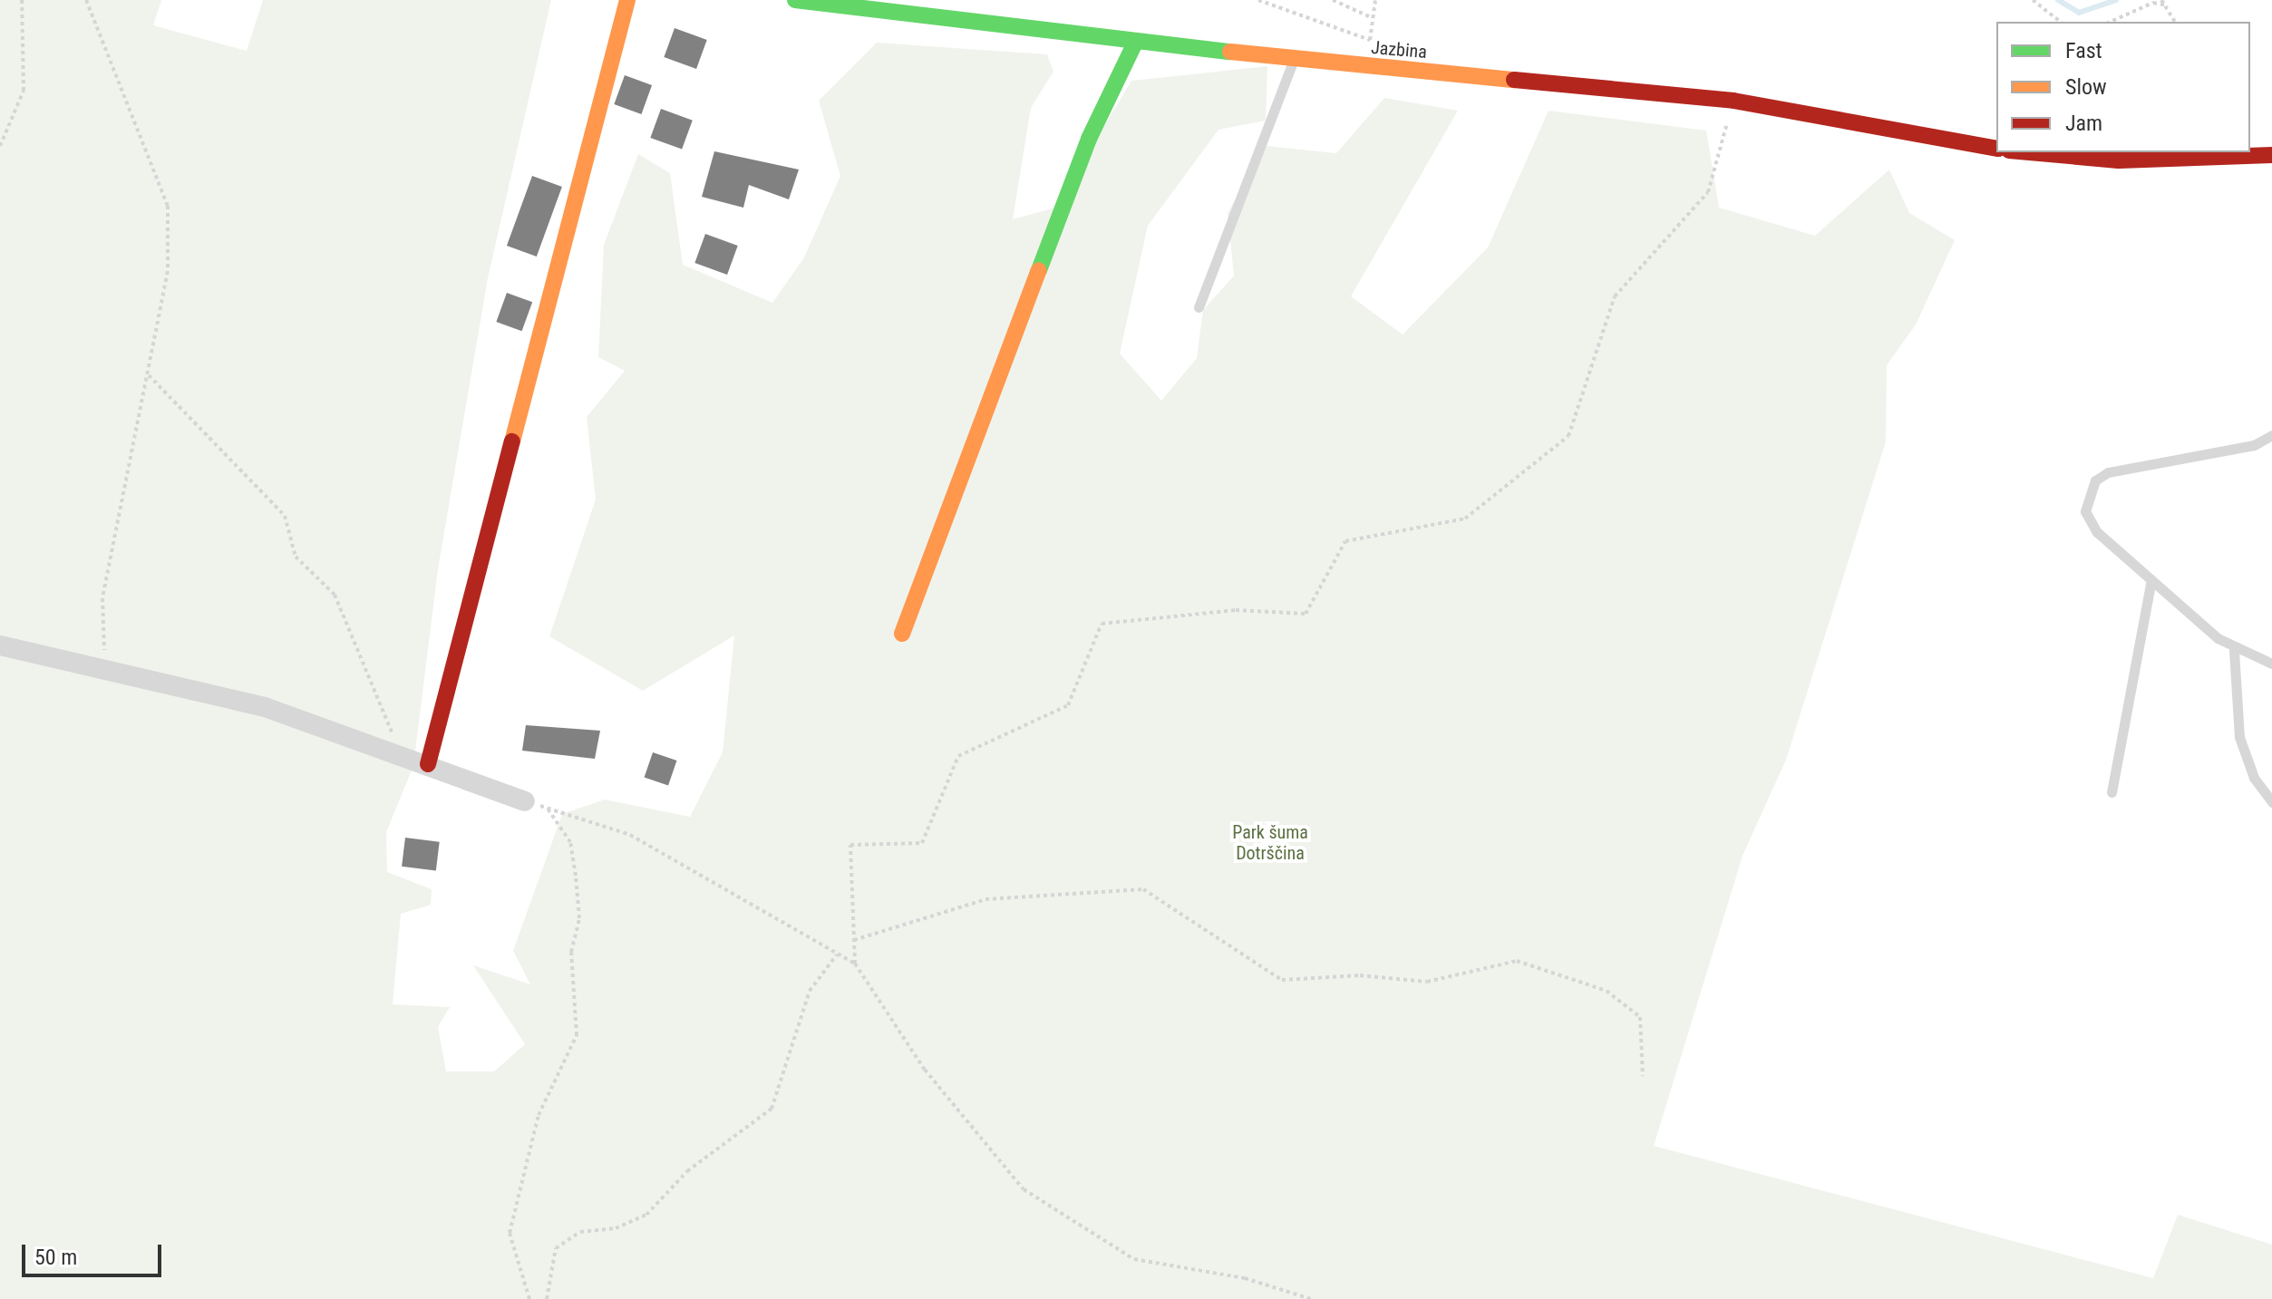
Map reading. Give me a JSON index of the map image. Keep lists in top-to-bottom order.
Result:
{
  "streets": {
    "street": ["Jazbina"]
  },
  "parks": ["Park šuma Dotrščina"],
  "legend": ["Fast", "Slow", "Jam"],
  "scale_bar": "50 m"
}
